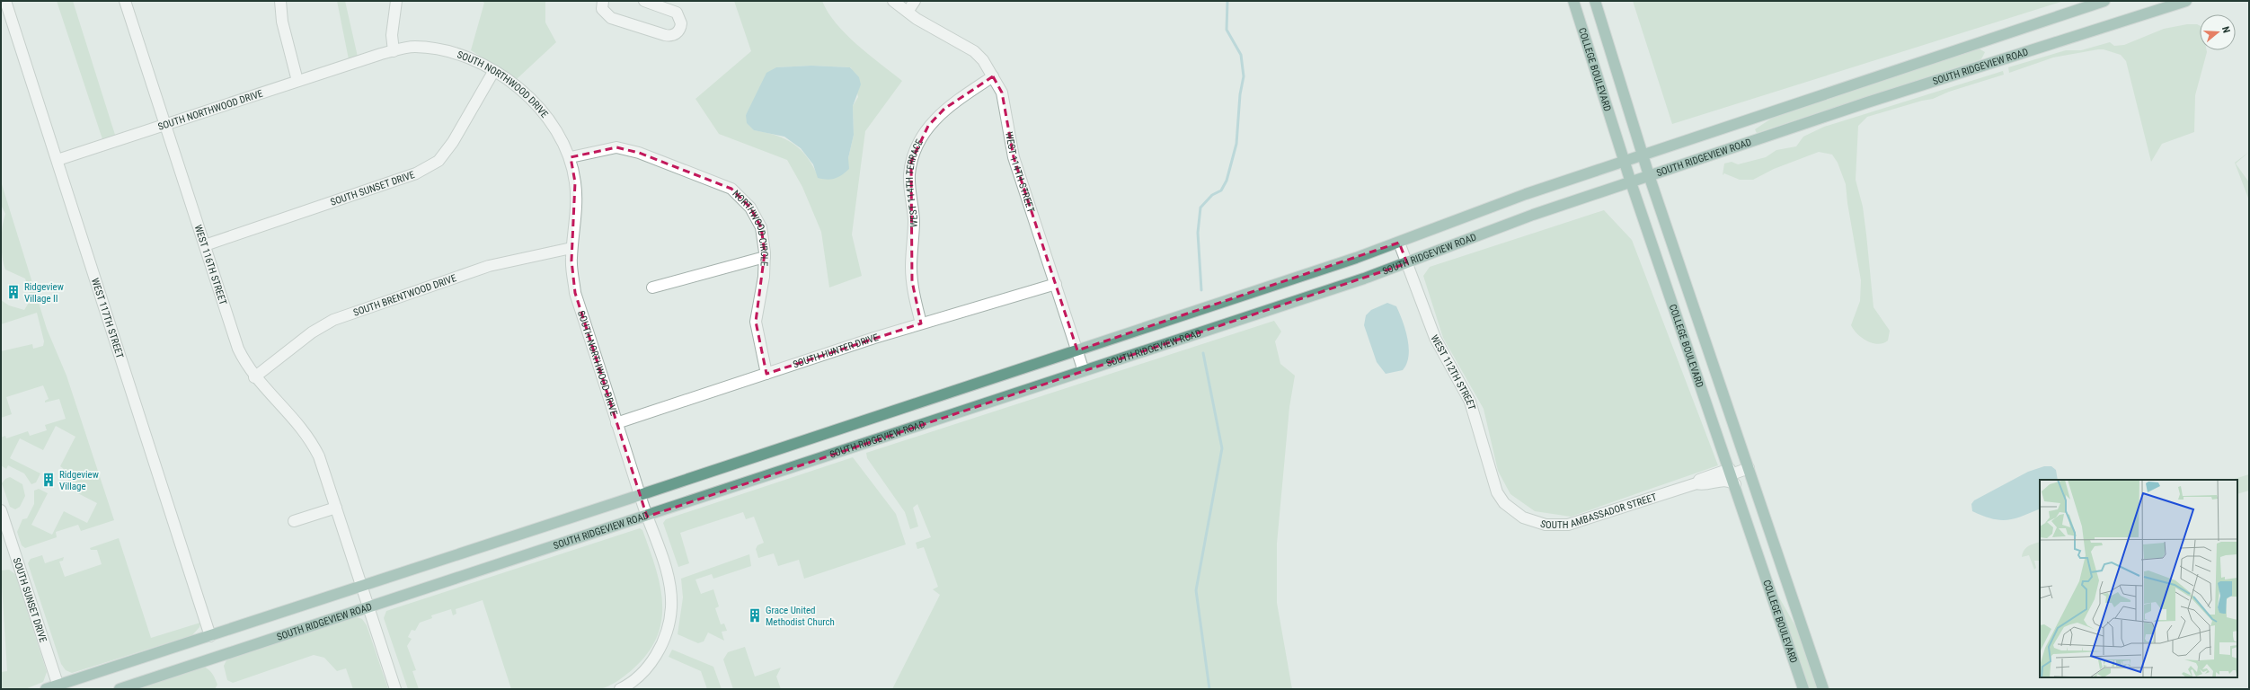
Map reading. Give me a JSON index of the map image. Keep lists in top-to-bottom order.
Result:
{
  "streets": {
    "main road": ["SOUTH RIDGEVIEW ROAD", "COLLEGE BOULEVARD"],
    "street": [
      "SOUTH NORTHWOOD DRIVE",
      "WEST 114TH STREET",
      "WEST 114TH TERRACE",
      "SOUTH SUNSET DRIVE",
      "NORTHWOOD CIRCLE",
      "WEST 116TH STREET",
      "SOUTH BRENTWOOD DRIVE",
      "WEST 117TH STREET",
      "SOUTH HUNTER DRIVE",
      "WEST 112TH STREET",
      "SOUTH AMBASSADOR STREET"
    ]
  },
  "crossings": [
    ["SOUTH RIDGEVIEW ROAD", "COLLEGE BOULEVARD"],
    ["SOUTH RIDGEVIEW ROAD", "SOUTH NORTHWOOD DRIVE"],
    ["SOUTH RIDGEVIEW ROAD", "WEST 114TH STREET"],
    ["SOUTH RIDGEVIEW ROAD", "WEST 116TH STREET"],
    ["SOUTH RIDGEVIEW ROAD", "WEST 112TH STREET"],
    ["COLLEGE BOULEVARD", "SOUTH AMBASSADOR STREET"],
    ["SOUTH NORTHWOOD DRIVE", "SOUTH SUNSET DRIVE"],
    ["SOUTH NORTHWOOD DRIVE", "NORTHWOOD CIRCLE"],
    ["SOUTH NORTHWOOD DRIVE", "WEST 116TH STREET"],
    ["SOUTH NORTHWOOD DRIVE", "SOUTH BRENTWOOD DRIVE"],
    ["SOUTH NORTHWOOD DRIVE", "WEST 117TH STREET"],
    ["SOUTH NORTHWOOD DRIVE", "SOUTH HUNTER DRIVE"],
    ["WEST 114TH STREET", "WEST 114TH TERRACE"],
    ["WEST 114TH STREET", "SOUTH HUNTER DRIVE"],
    ["WEST 114TH TERRACE", "SOUTH HUNTER DRIVE"],
    ["SOUTH SUNSET DRIVE", "WEST 116TH STREET"],
    ["NORTHWOOD CIRCLE", "SOUTH HUNTER DRIVE"],
    ["WEST 116TH STREET", "SOUTH BRENTWOOD DRIVE"],
    ["WEST 112TH STREET", "SOUTH AMBASSADOR STREET"]
  ],
  "places": {
    "building": ["Ridgeview Village II", "Ridgeview Village", "Grace United Methodist Church"]
  },
  "north": "right"
}
